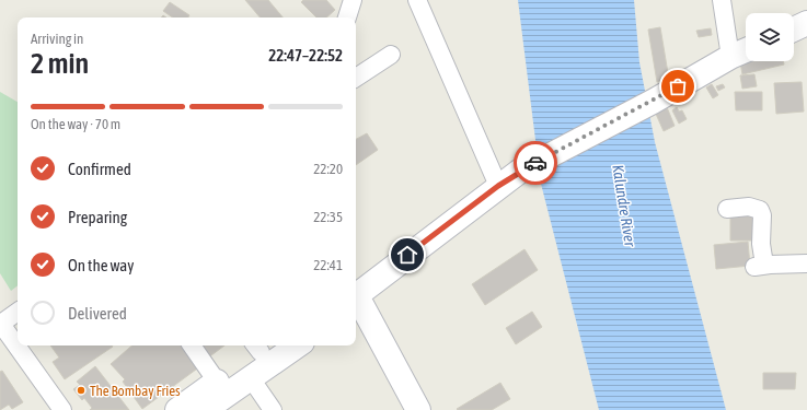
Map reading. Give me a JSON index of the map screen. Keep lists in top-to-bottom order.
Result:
{
  "water": ["Kalundre River"],
  "places": ["The Bombay Fries"],
  "page": {
    "heading": ["2 min", "Arriving in", "22:47–22:52"],
    "bar": "On the way · 70 m",
    "list": [
      ["Confirmed", "22:20"],
      ["Preparing", "22:35"],
      ["On the way", "22:41"],
      "Delivered"
    ]
  }
}
